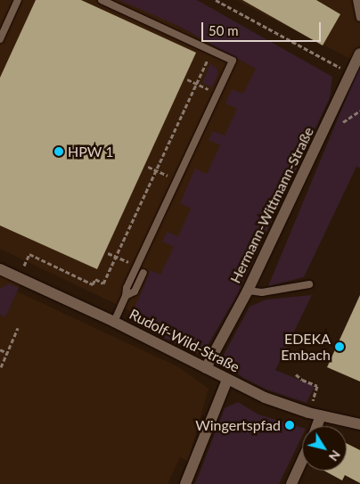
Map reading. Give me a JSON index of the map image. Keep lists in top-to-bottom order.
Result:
{
  "streets": {
    "street": ["Hermann-Wittmann-Straße", "Rudolf-Wild-Straße"]
  },
  "crossings": [
    ["Hermann-Wittmann-Straße", "Rudolf-Wild-Straße"]
  ],
  "places": ["HPW 1", "EDEKA Embach", "Wingertspfad"],
  "scale_bar": "50 m",
  "north": "bottom right"
}
